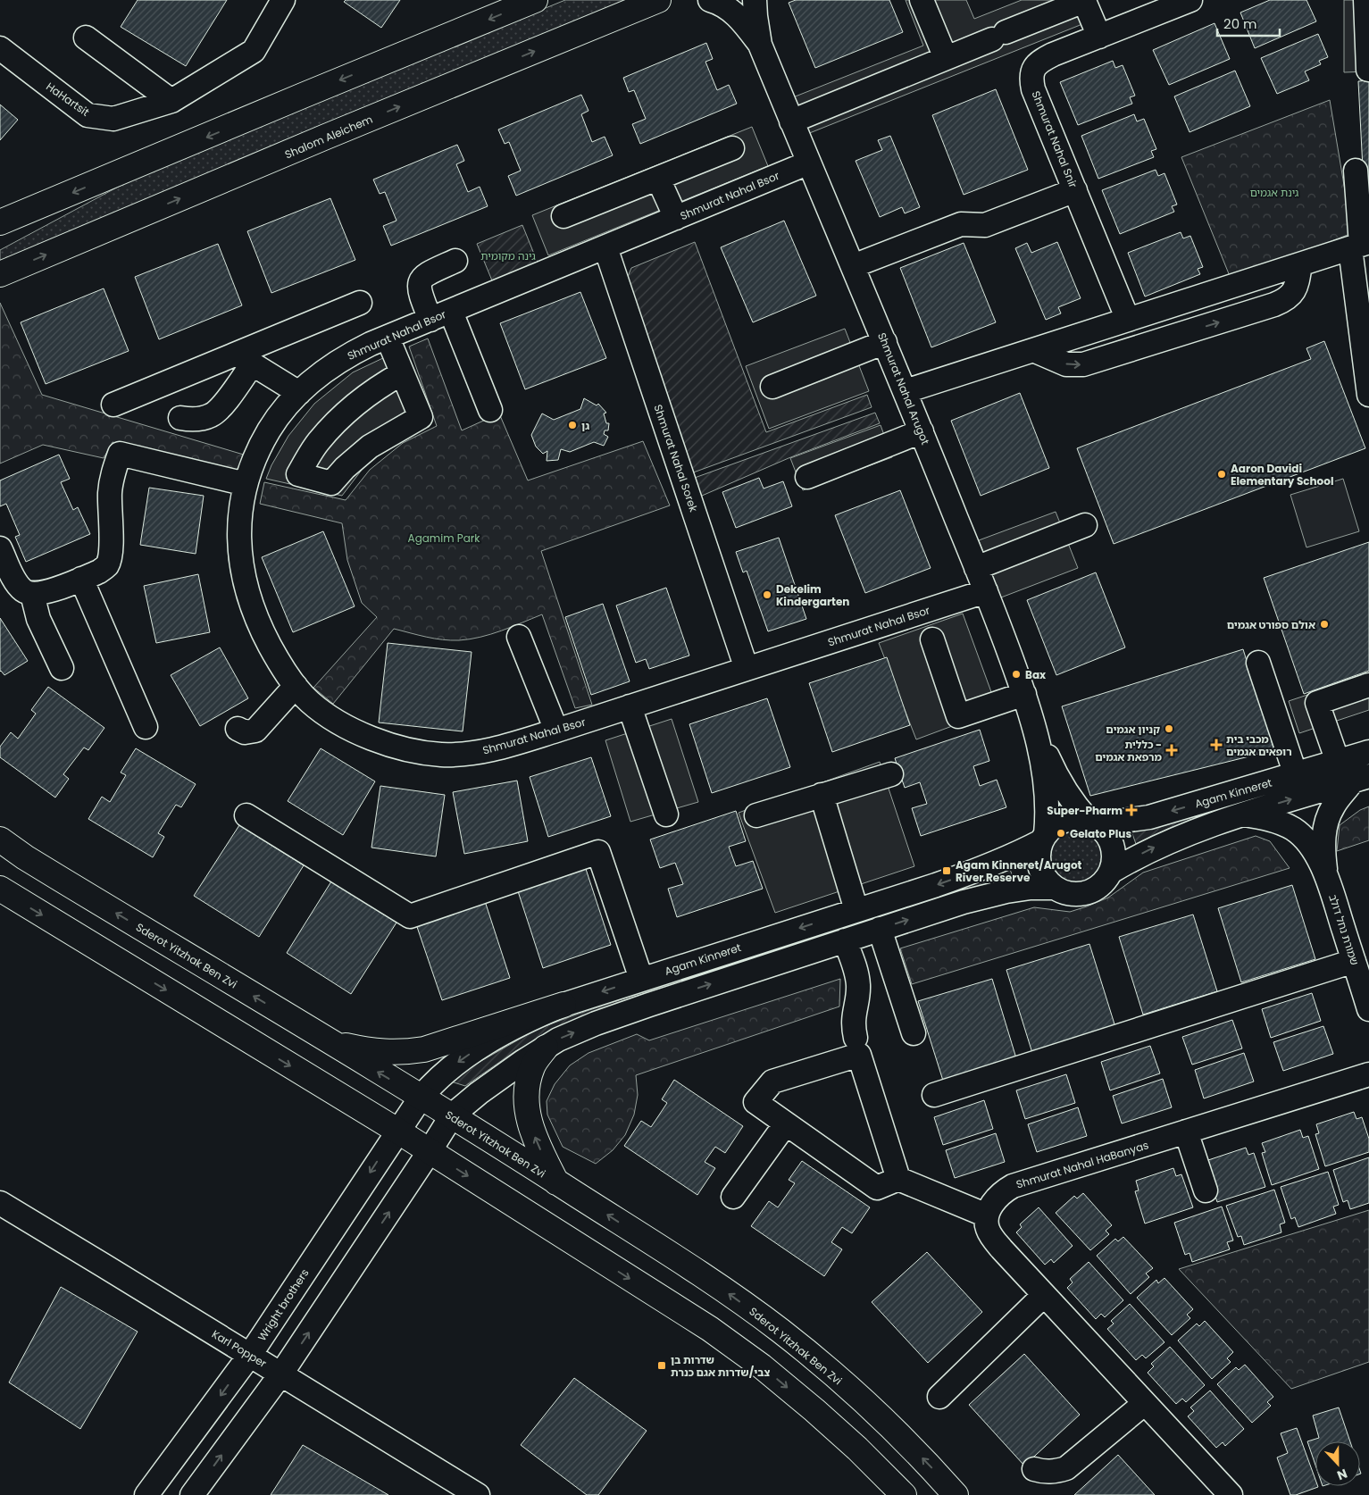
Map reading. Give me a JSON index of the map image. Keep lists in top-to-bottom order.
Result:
{
  "streets": {
    "main road": ["Shalom Aleichem", "Sderot Yitzhak Ben Zvi"],
    "street": [
      "HaHartsit",
      "Shmurat Nahal Snir",
      "Shmurat Nahal Bsor",
      "Shmurat Nahal Arugot",
      "Shmurat Nahal Sorek",
      "Agam Kinneret",
      "שמורת נחל דולב",
      "Shmurat Nahal HaBanyas",
      "Wright brothers",
      "Karl Popper"
    ]
  },
  "crossings": [
    ["Shmurat Nahal Bsor", "Shmurat Nahal Arugot"],
    ["Shmurat Nahal Bsor", "Shmurat Nahal Sorek"],
    ["Shmurat Nahal Arugot", "Agam Kinneret"],
    ["Agam Kinneret", "שמורת נחל דולב"],
    ["Agam Kinneret", "Sderot Yitzhak Ben Zvi"],
    ["Agam Kinneret", "Wright brothers"],
    ["Wright brothers", "Karl Popper"]
  ],
  "parks": ["גינת אגמים", "גינה מקומית", "Agamim Park"],
  "places": {
    "other": [
      "גן",
      "Aaron Davidi Elementary School",
      "Dekelim Kindergarten",
      "אולם ספורט אגמים",
      "Bax",
      "קניון אגמים",
      "Gelato Plus"
    ],
    "health": ["מכבי בית רופאים אגמים", "כללית - מרפאת אגמים", "Super-Pharm"],
    "transit": ["Agam Kinneret/Arugot River Reserve", "שדרות בן צבי/שדרות אגם כנרת"]
  },
  "scale_bar": "20 m",
  "north": "bottom"
}
